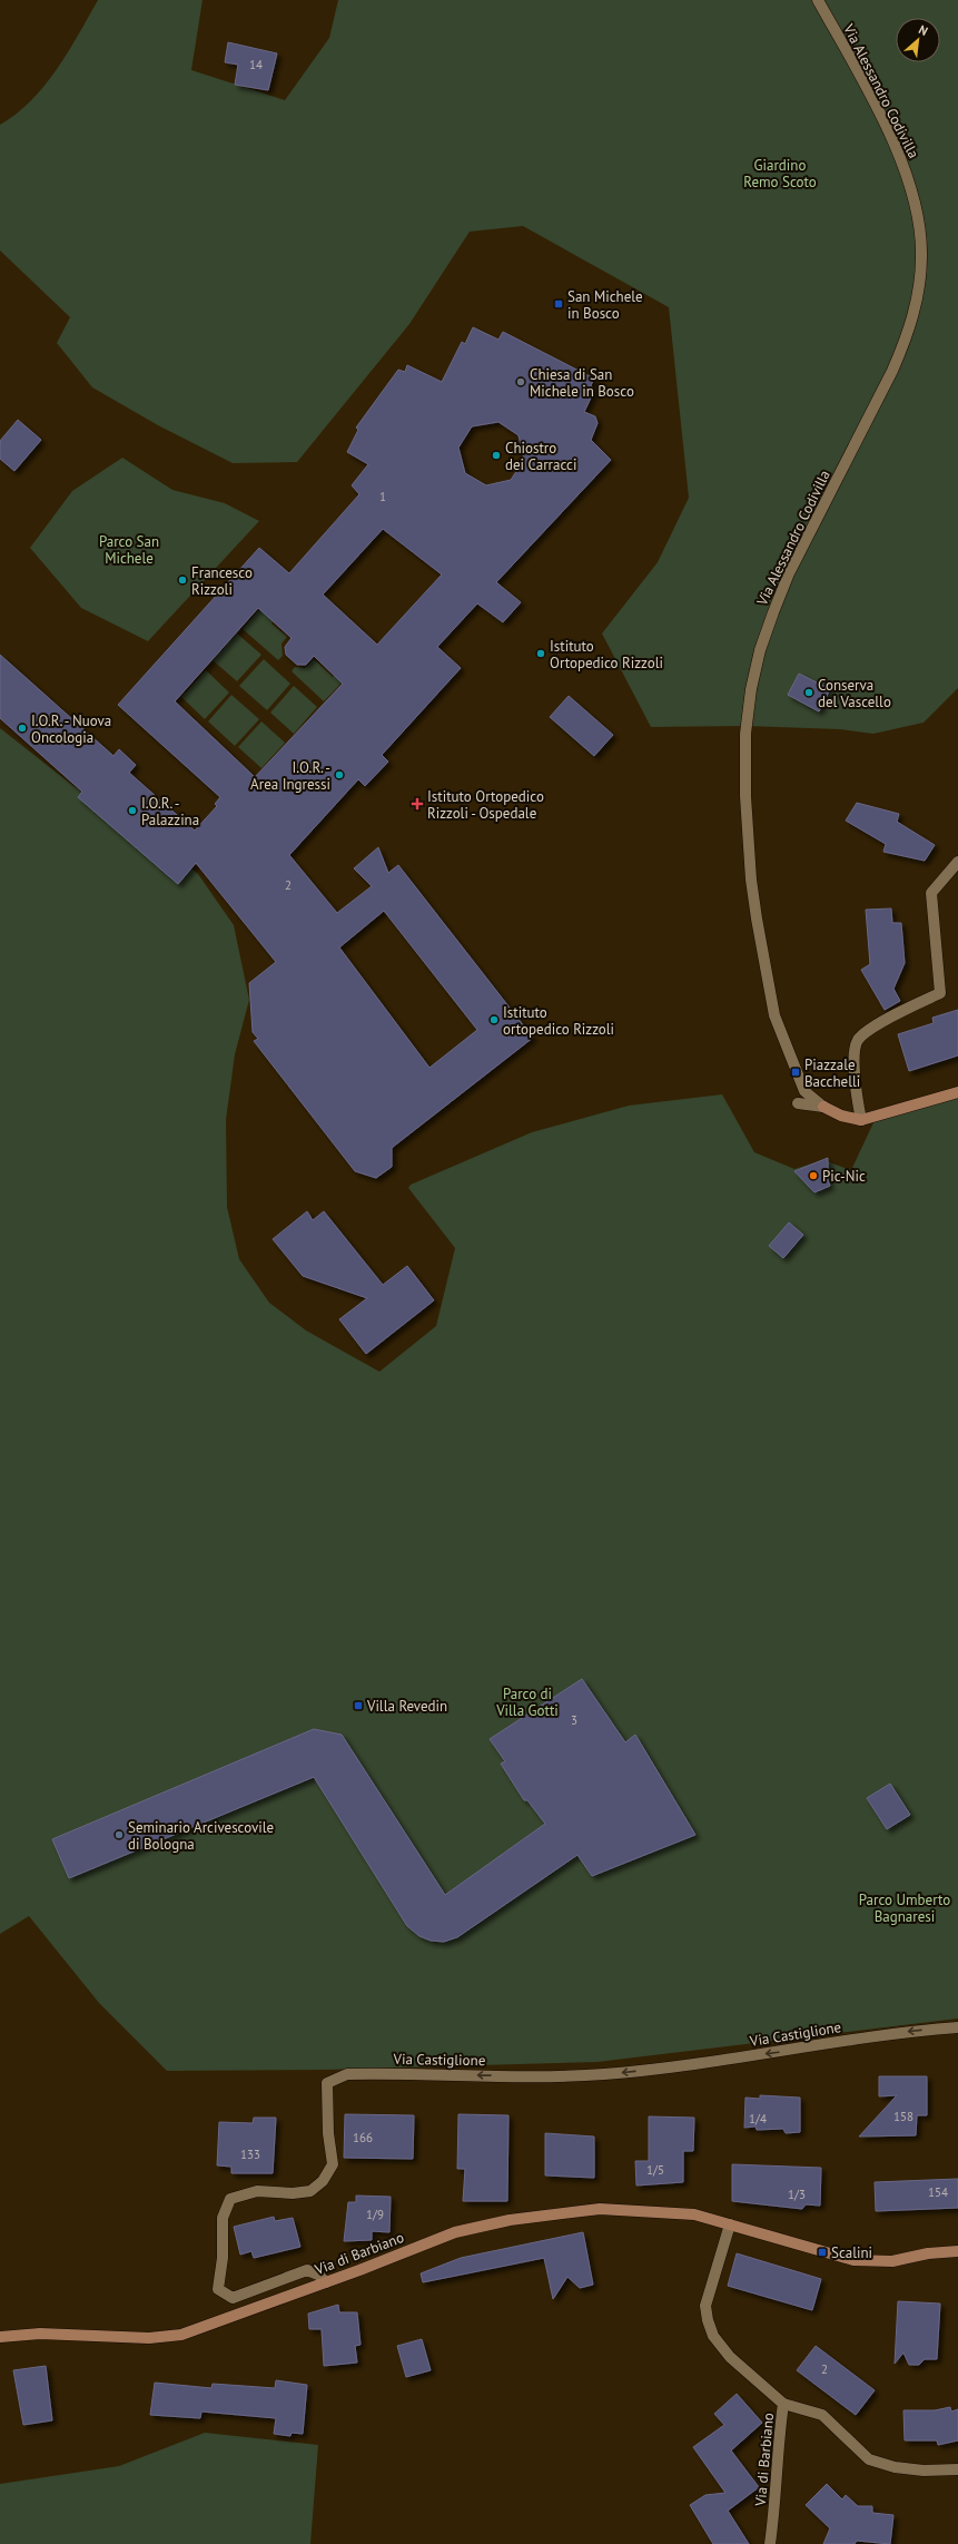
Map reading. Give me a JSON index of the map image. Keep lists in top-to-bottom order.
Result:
{
  "streets": {
    "street": ["Via Alessandro Codivilla", "Via Castiglione", "Via di Barbiano"]
  },
  "crossings": [
    ["Via Castiglione", "Via di Barbiano"]
  ],
  "parks": [
    "Giardino Remo Scoto",
    "Parco San Michele",
    "Parco di Villa Gotti",
    "Parco Umberto Bagnaresi"
  ],
  "places": {
    "transit": [
      "San Michele in Bosco",
      "Piazzale Bacchelli",
      "Villa Revedin",
      "Scalini"
    ],
    "other": [
      "Chiesa di San Michele in Bosco",
      "Chiostro dei Carracci",
      "Francesco Rizzoli",
      "Istituto Ortopedico Rizzoli",
      "Conserva del Vascello",
      "I.O.R. - Nuova Oncologia",
      "I.O.R. - Area Ingressi",
      "I.O.R. - Palazzina",
      "Istituto ortopedico Rizzoli",
      "Pic-Nic",
      "Seminario Arcivescovile di Bologna"
    ],
    "health": ["Istituto Ortopedico Rizzoli - Ospedale"]
  },
  "house_numbers": [
    "14",
    "1",
    "2",
    "3",
    "158",
    "1/4",
    "166",
    "133",
    "1/5",
    "154",
    "1/3",
    "1/9",
    "2"
  ],
  "north": "top right"
}
